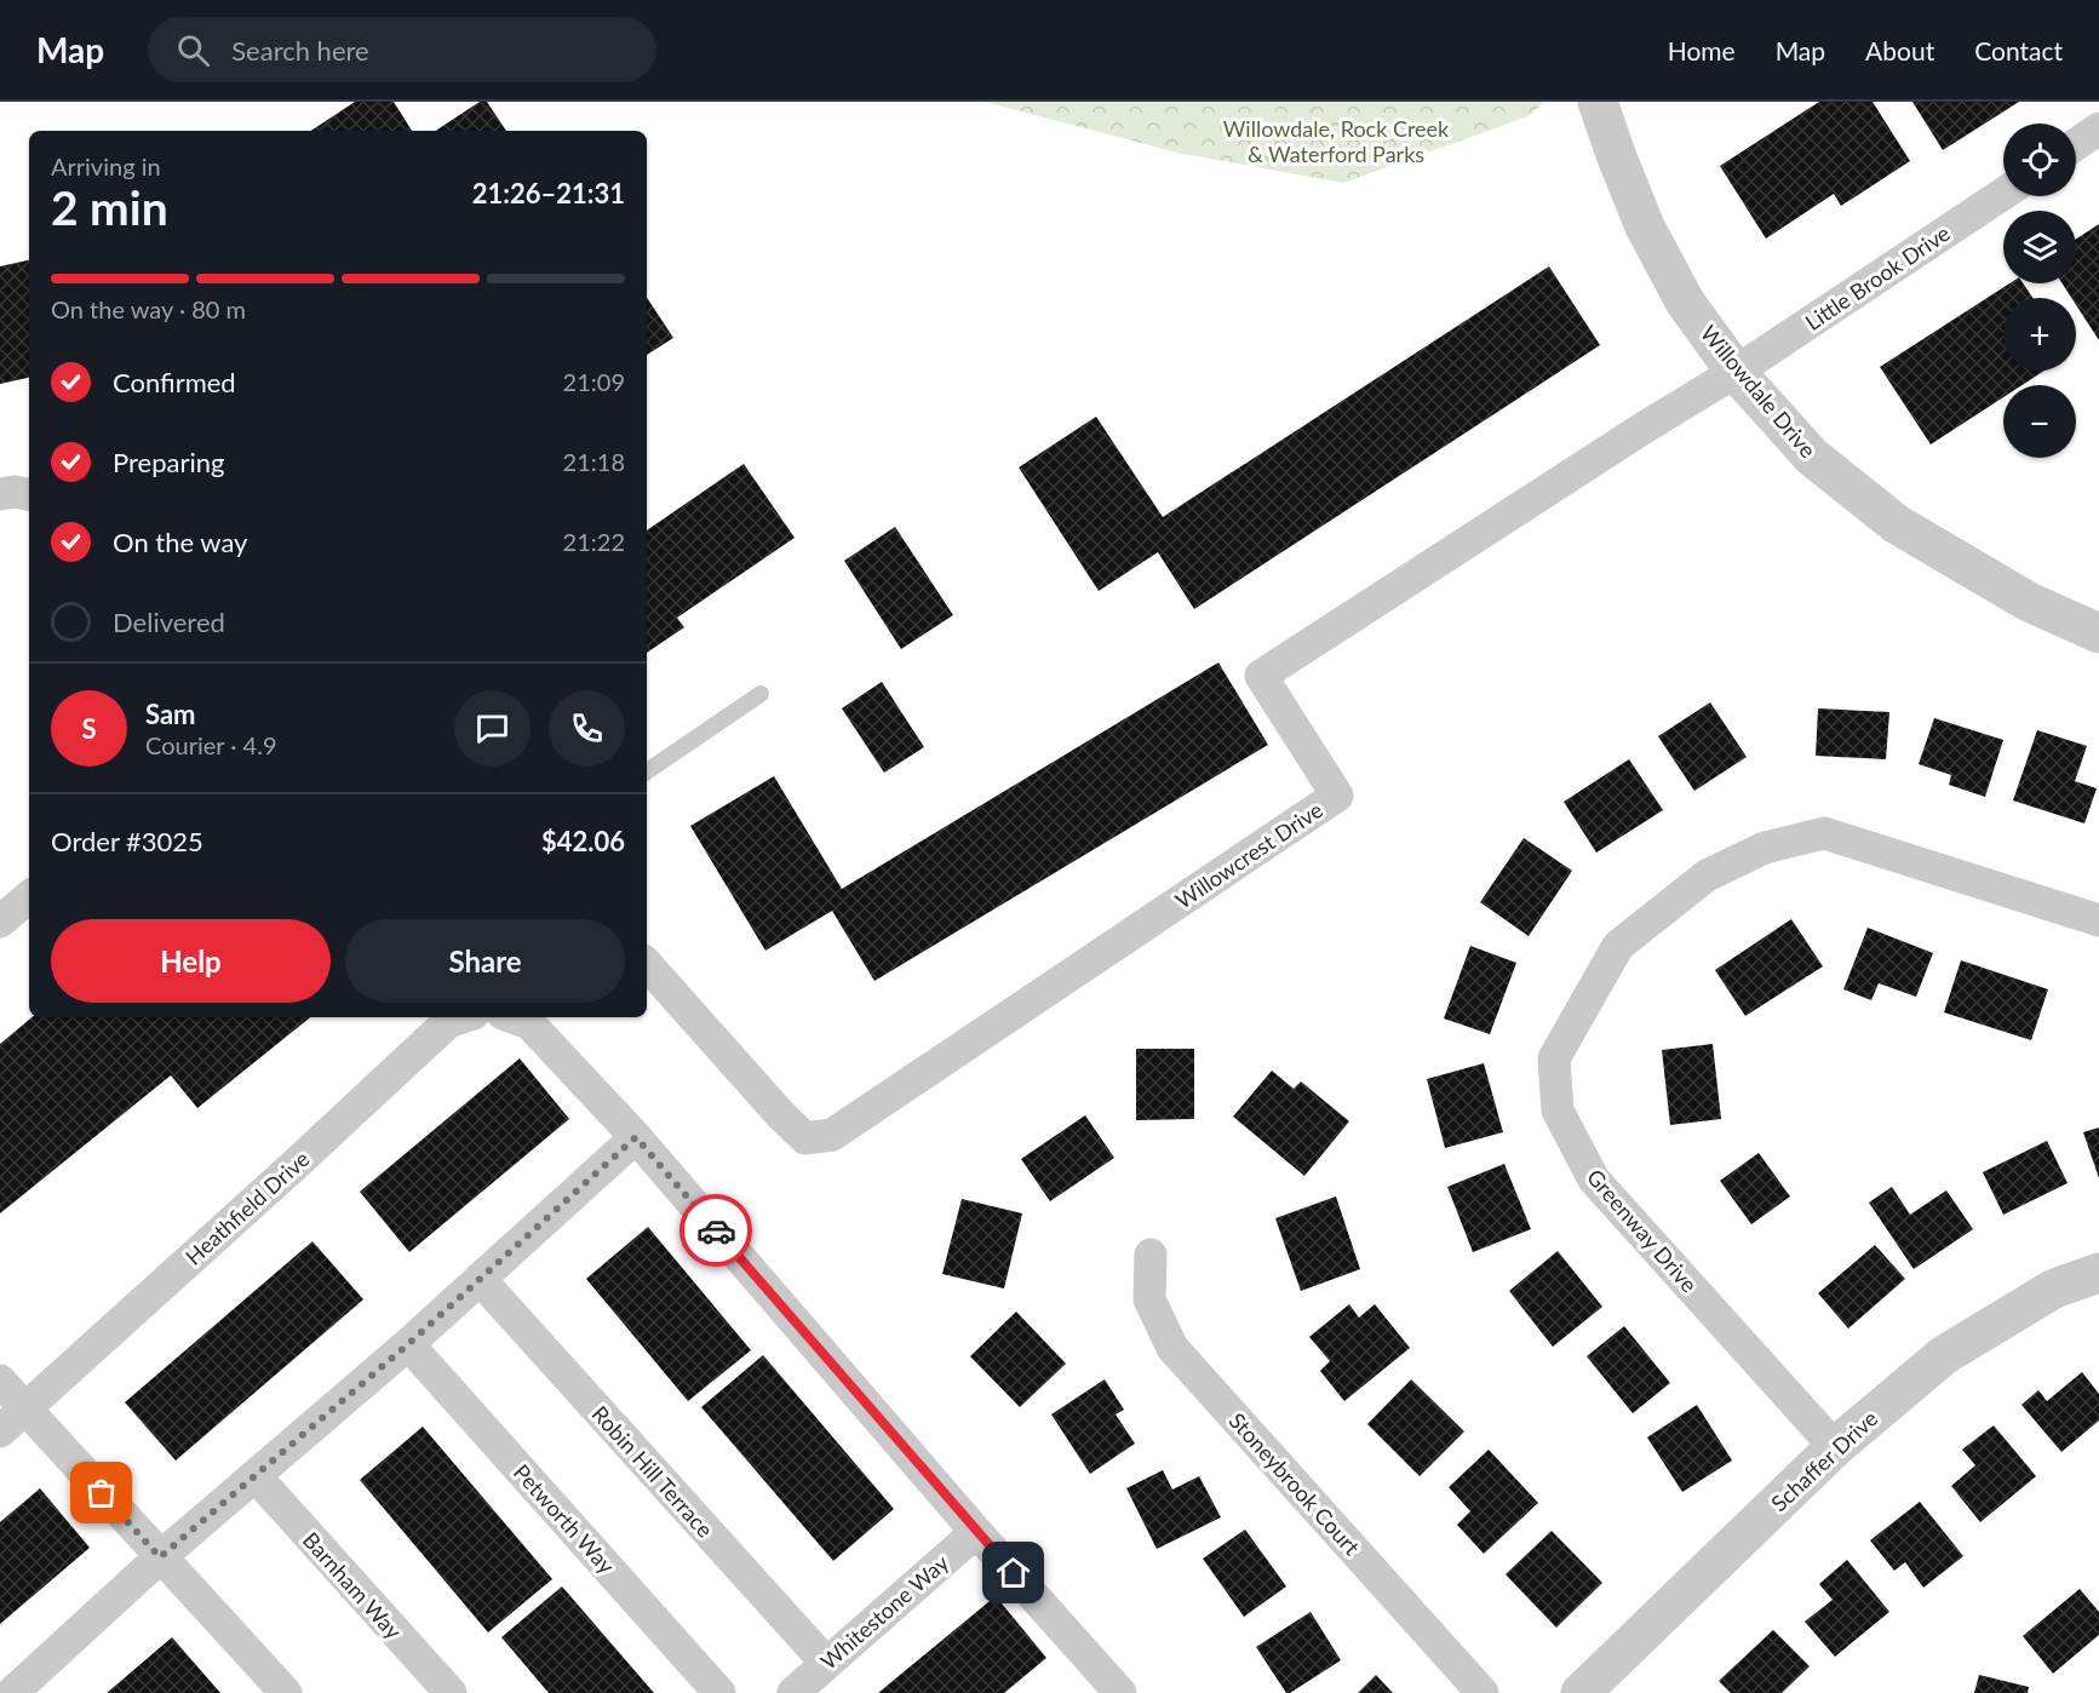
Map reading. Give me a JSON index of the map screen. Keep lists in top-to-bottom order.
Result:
{
  "streets": {
    "street": [
      "Little Brook Drive",
      "Willowdale Drive",
      "Willowcrest Drive",
      "Heathfield Drive",
      "Greenway Drive",
      "Schaffer Drive",
      "Robin Hill Terrace",
      "Stoneybrook Court",
      "Petworth Way",
      "Barnham Way",
      "Whitestone Way"
    ]
  },
  "crossings": [
    ["Little Brook Drive", "Willowdale Drive"],
    ["Little Brook Drive", "Willowcrest Drive"],
    ["Willowdale Drive", "Willowcrest Drive"],
    ["Greenway Drive", "Schaffer Drive"],
    ["Robin Hill Terrace", "Whitestone Way"]
  ],
  "parks": ["Willowdale, Rock Creek & Waterford Parks"],
  "page": {
    "header": "Map",
    "search": "Search here",
    "nav": [
      "Home",
      "Map",
      "About",
      "Contact"
    ],
    "map_buttons": ["+", "−"],
    "heading": ["2 min", "Arriving in", "21:26–21:31"],
    "panel": [
      "Sam",
      "Courier · 4.9",
      "Order #3025",
      "$42.06"
    ],
    "bar": "On the way · 80 m",
    "list": [
      ["Confirmed", "21:09"],
      ["Preparing", "21:18"],
      ["On the way", "21:22"],
      "Delivered"
    ],
    "round": "S",
    "buttons": ["Help", "Share"]
  }
}
